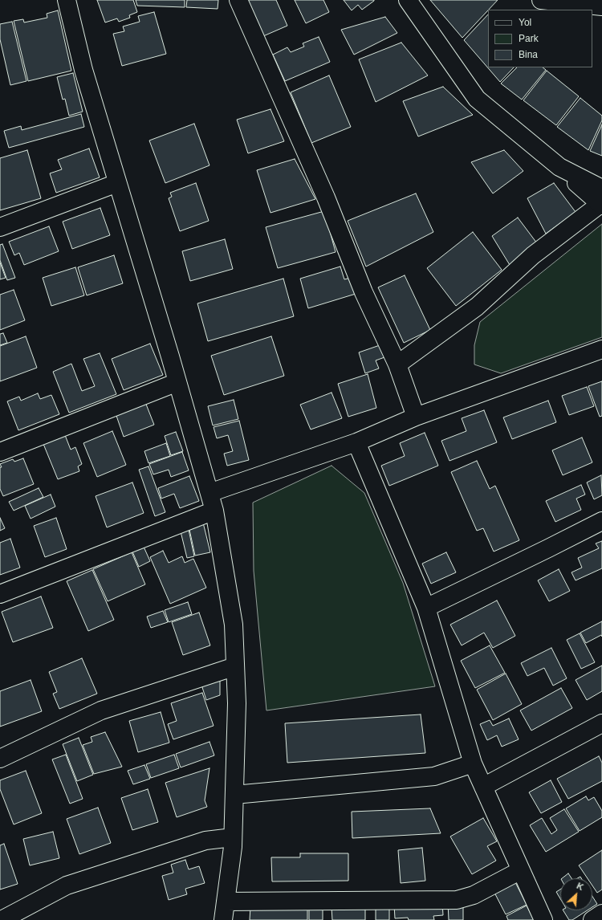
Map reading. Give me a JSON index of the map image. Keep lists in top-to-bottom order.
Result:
{
  "legend": ["Yol", "Park", "Bina"],
  "north": "top right"
}
